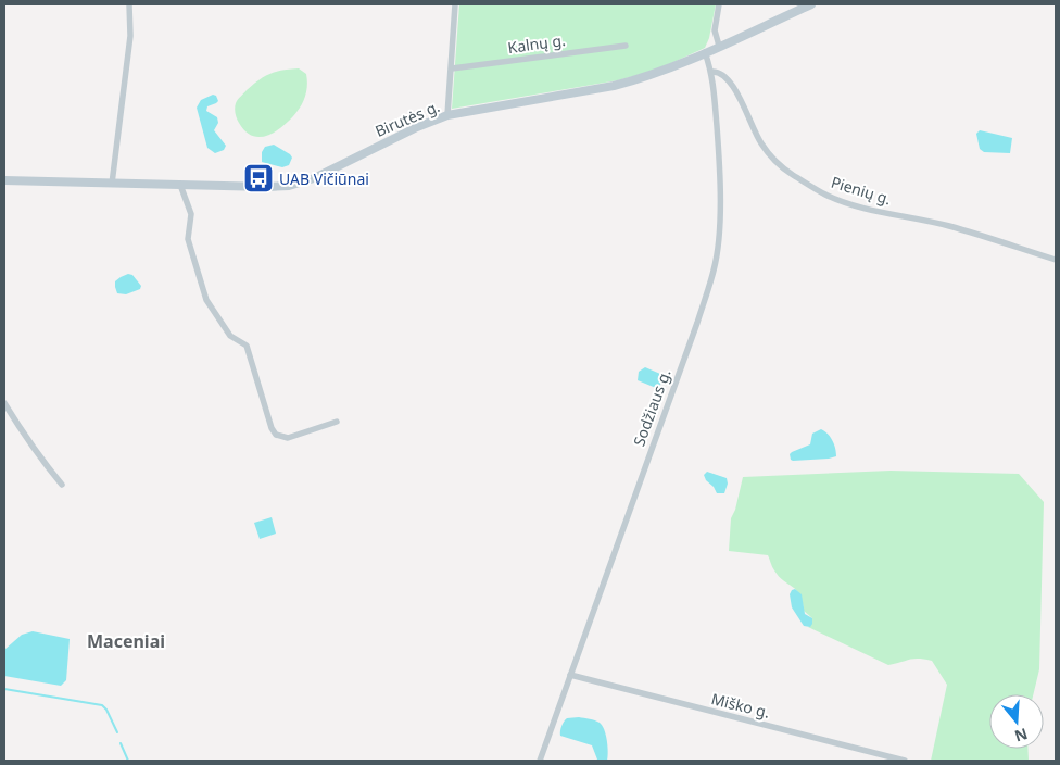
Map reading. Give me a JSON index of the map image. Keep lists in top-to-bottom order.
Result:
{
  "streets": {
    "main road": ["Birutės g."],
    "street": [
      "Kalnų g.",
      "Pienių g.",
      "Sodžiaus g.",
      "Miško g."
    ]
  },
  "crossings": [
    ["Birutės g.", "Sodžiaus g."],
    ["Pienių g.", "Sodžiaus g."],
    ["Sodžiaus g.", "Miško g."]
  ],
  "districts": ["Maceniai"],
  "places": {
    "bus stop": ["UAB Vičiūnai"]
  },
  "north": "bottom"
}
